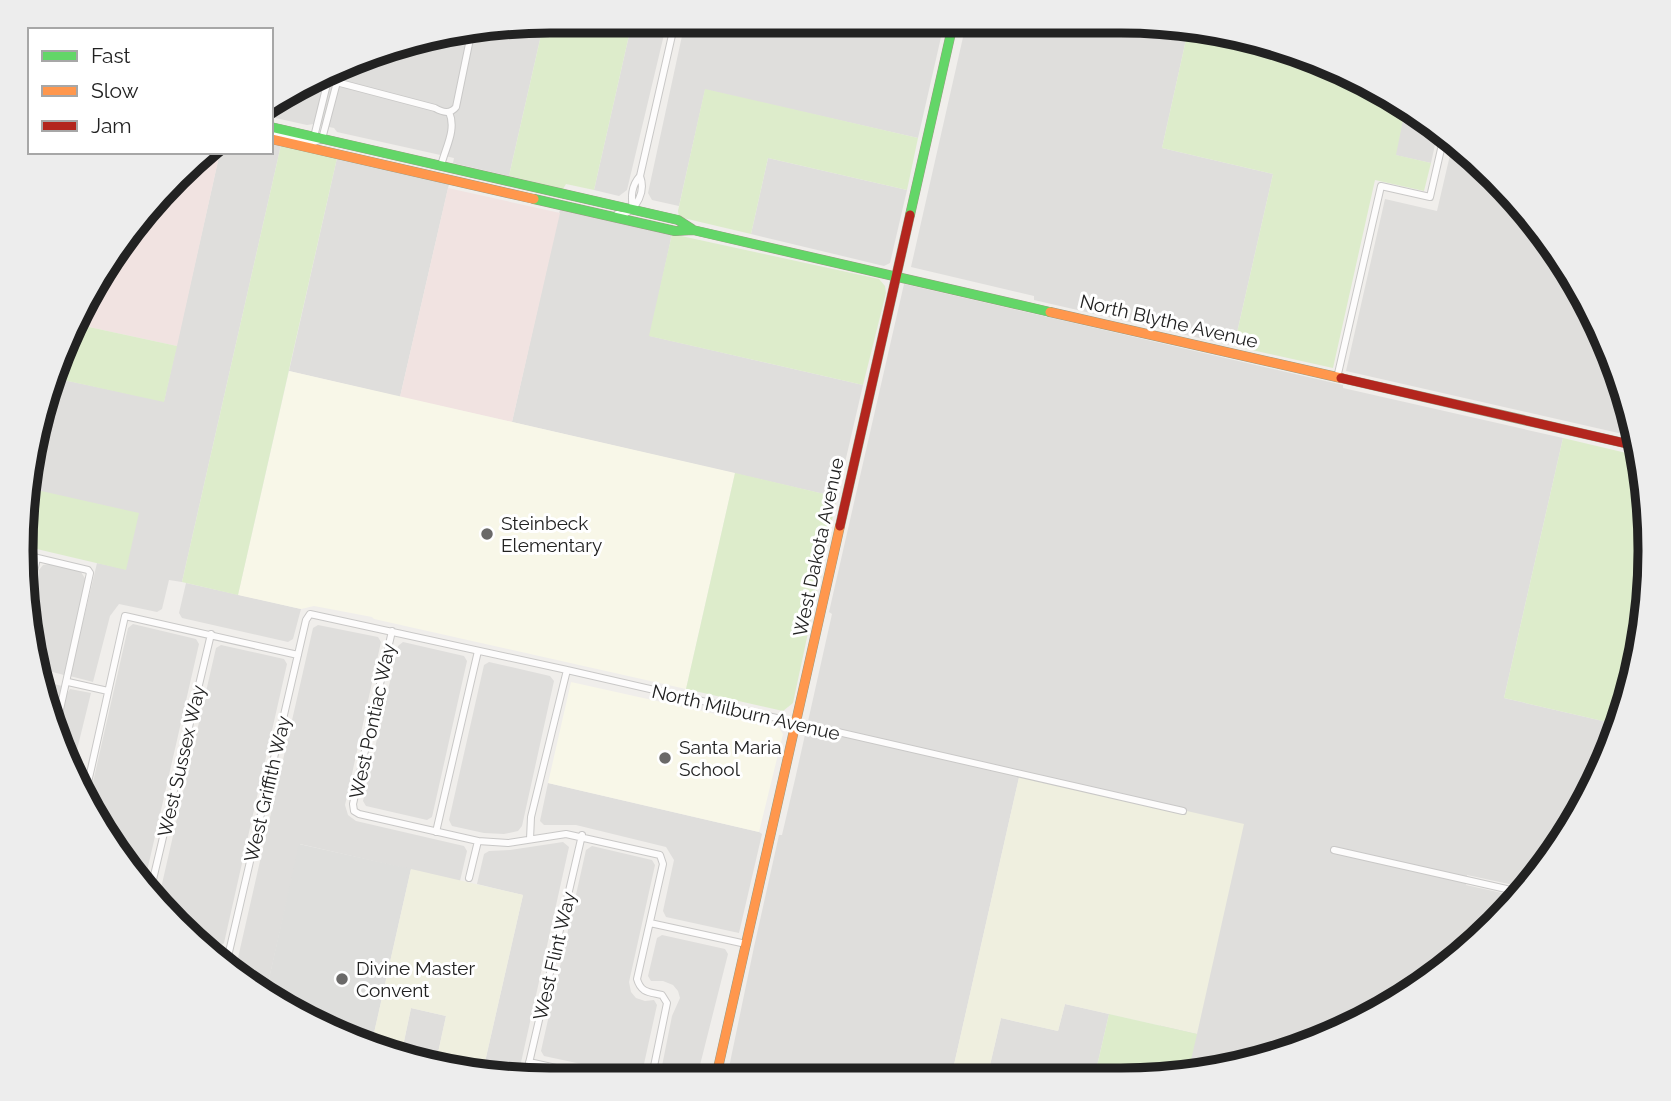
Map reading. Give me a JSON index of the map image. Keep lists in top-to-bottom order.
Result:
{
  "streets": {
    "street": [
      "North Blythe Avenue",
      "West Dakota Avenue",
      "North Milburn Avenue",
      "West Pontiac Way",
      "West Sussex Way",
      "West Griffith Way",
      "West Flint Way"
    ]
  },
  "crossings": [
    ["North Blythe Avenue", "West Dakota Avenue"],
    ["West Dakota Avenue", "North Milburn Avenue"],
    ["North Milburn Avenue", "West Pontiac Way"],
    ["North Milburn Avenue", "West Griffith Way"]
  ],
  "places": ["Steinbeck Elementary", "Santa Maria School", "Divine Master Convent"],
  "legend": ["Fast", "Slow", "Jam"]
}
